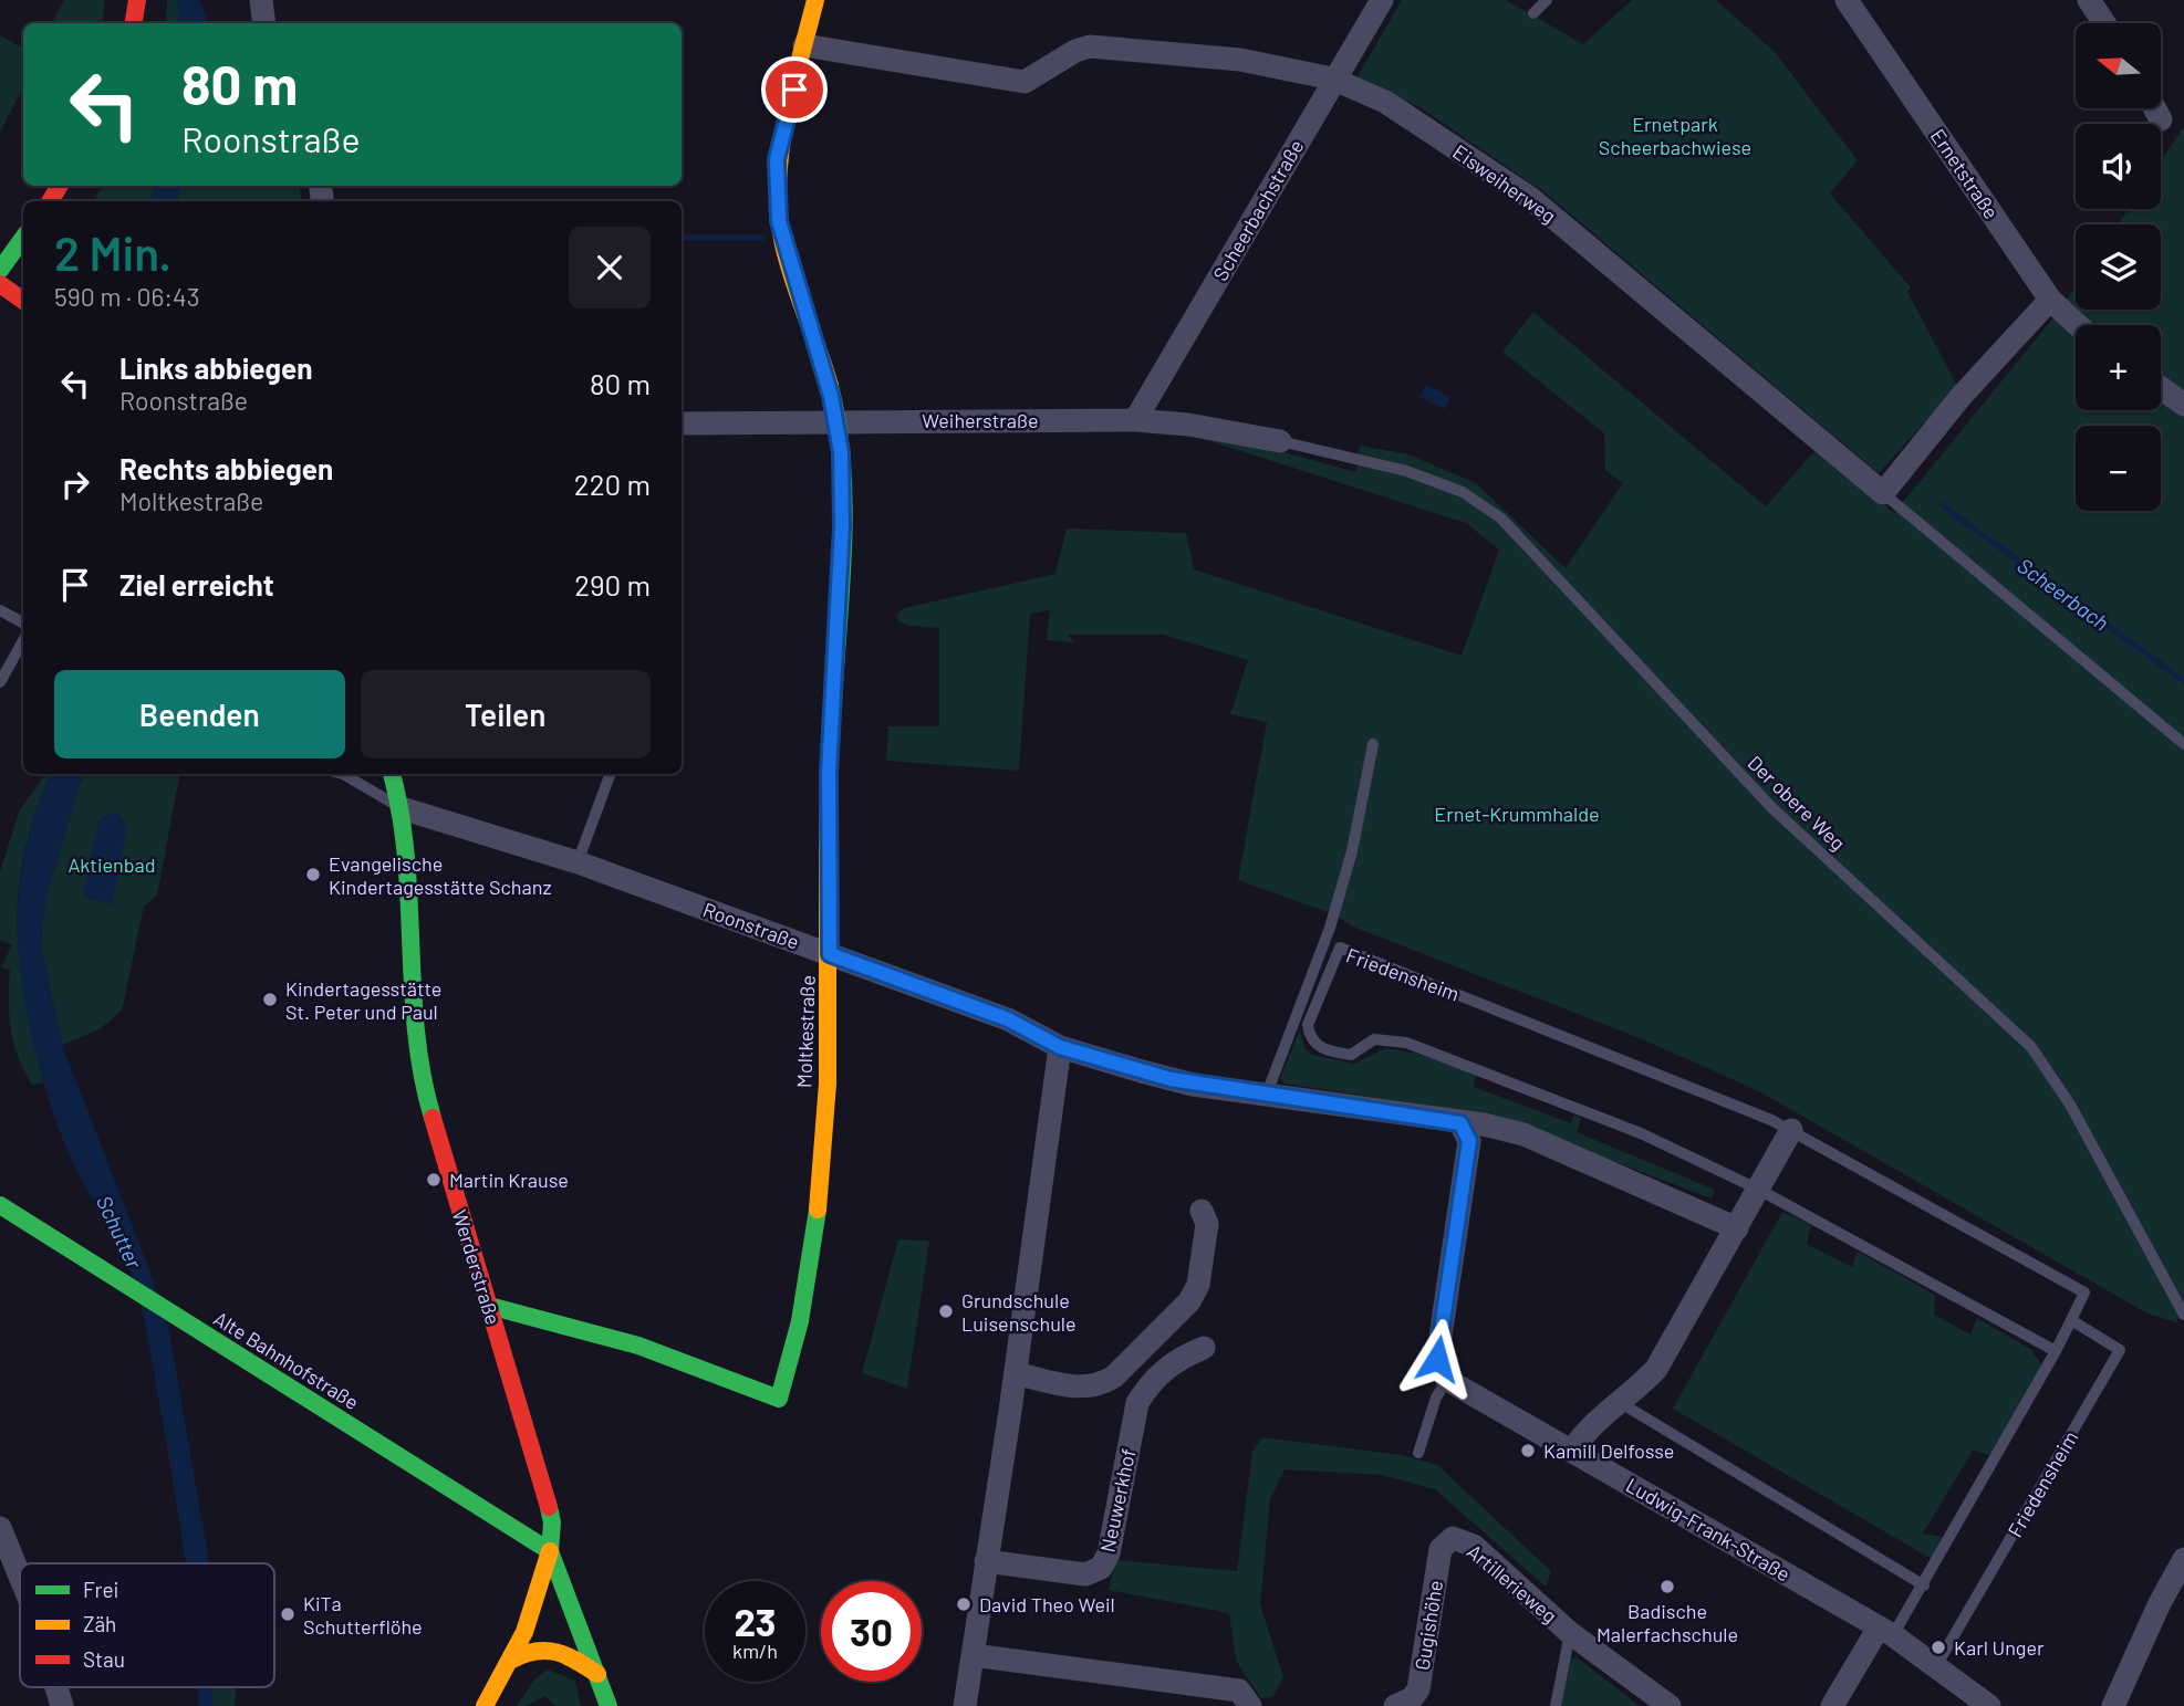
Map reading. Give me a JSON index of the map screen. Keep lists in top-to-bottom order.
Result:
{
  "streets": {
    "street": [
      "Ernetstraße",
      "Eisweiherweg",
      "Scheerbachstraße",
      "Weiherstraße",
      "Roonstraße",
      "Moltkestraße",
      "Werderstraße",
      "Alte Bahnhofstraße",
      "Neuwerkhof",
      "Ludwig-Frank-Straße",
      "Artillerieweg",
      "Gugishöhe"
    ],
    "lane": ["Der obere Weg", "Friedensheim"]
  },
  "crossings": [
    ["Eisweiherweg", "Scheerbachstraße"],
    ["Eisweiherweg", "Moltkestraße"],
    ["Scheerbachstraße", "Weiherstraße"],
    ["Weiherstraße", "Der obere Weg"],
    ["Weiherstraße", "Moltkestraße"],
    ["Roonstraße", "Moltkestraße"],
    ["Roonstraße", "Werderstraße"],
    ["Friedensheim", "Ludwig-Frank-Straße"],
    ["Moltkestraße", "Werderstraße"],
    ["Werderstraße", "Alte Bahnhofstraße"],
    ["Artillerieweg", "Gugishöhe"]
  ],
  "water": ["Scheerbach", "Schutter"],
  "parks": ["Ernetpark Scheerbachwiese", "Ernet-Krummhalde", "Aktienbad"],
  "places": [
    "Evangelische Kindertagesstätte Schanz",
    "Kindertagesstätte St. Peter und Paul",
    "Martin Krause",
    "Grundschule Luisenschule",
    "Kamill Delfosse",
    "Badische Malerfachschule",
    "David Theo Weil",
    "KiTa Schutterflöhe",
    "Karl Unger"
  ],
  "legend": ["Frei", "Zäh", "Stau"],
  "north": "left",
  "page": {
    "map_buttons": ["+", "−"],
    "turn": ["80 m", "Roonstraße"],
    "heading": ["2 Min.", "590 m · 06:43"],
    "list": [
      {
        "name": "Links abbiegen",
        "note": "Roonstraße",
        "value": "80 m"
      },
      {
        "name": "Rechts abbiegen",
        "note": "Moltkestraße",
        "value": "220 m"
      },
      {
        "name": "Ziel erreicht",
        "value": "290 m"
      }
    ],
    "buttons": ["Beenden", "Teilen"],
    "speed": "23 km/h",
    "limit": "30"
  }
}
